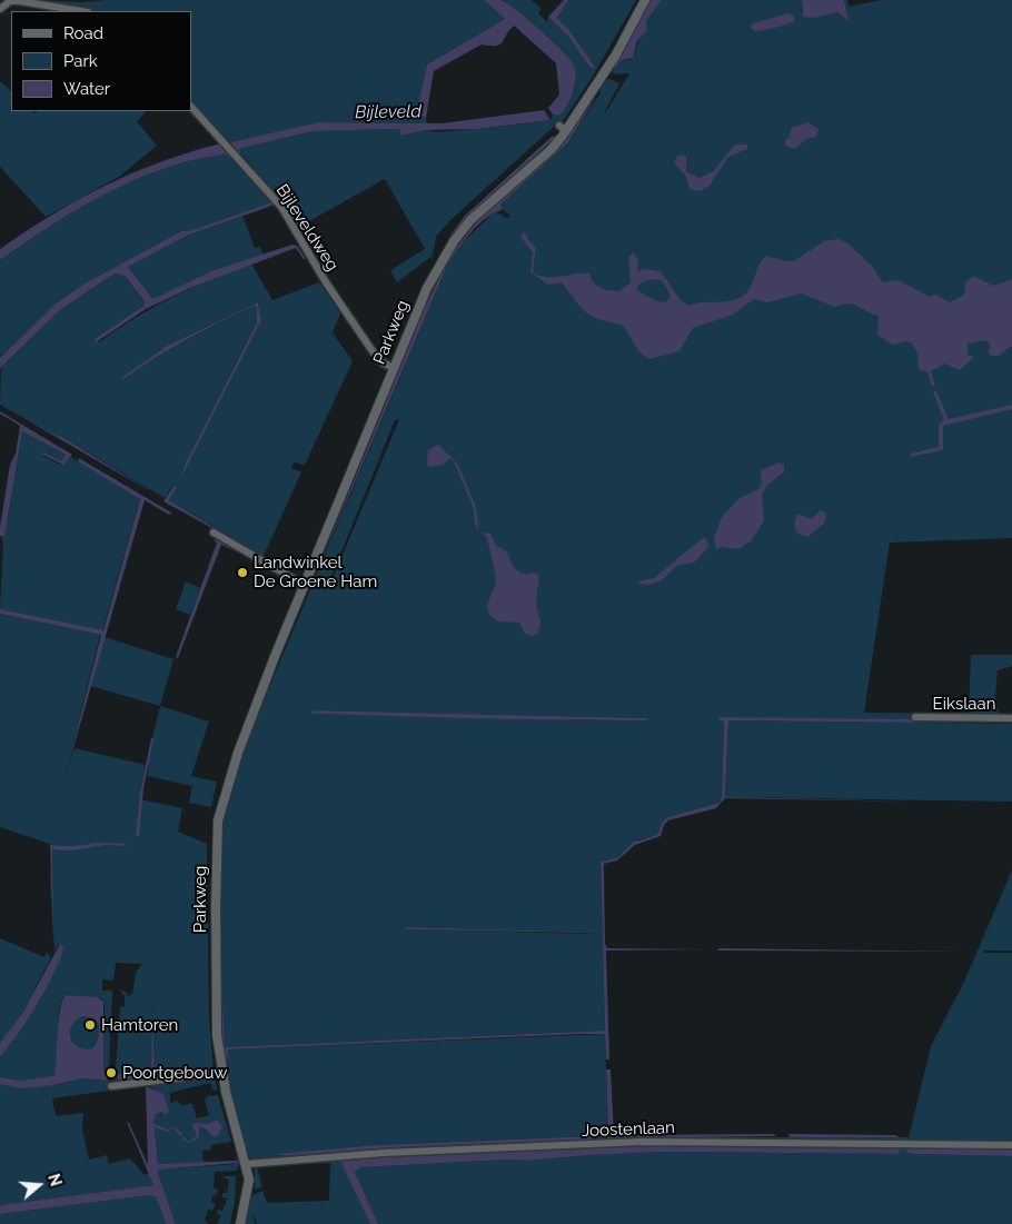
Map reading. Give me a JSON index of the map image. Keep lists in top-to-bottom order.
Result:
{
  "streets": {
    "street": [
      "Bijleveldweg",
      "Parkweg",
      "Eikslaan",
      "Joostenlaan"
    ]
  },
  "crossings": [
    ["Bijleveldweg", "Parkweg"],
    ["Parkweg", "Joostenlaan"]
  ],
  "water": ["Bijleveld"],
  "places": ["Landwinkel De Groene Ham", "Hamtoren", "Poortgebouw"],
  "legend": ["Road", "Park", "Water"],
  "north": "right"
}
